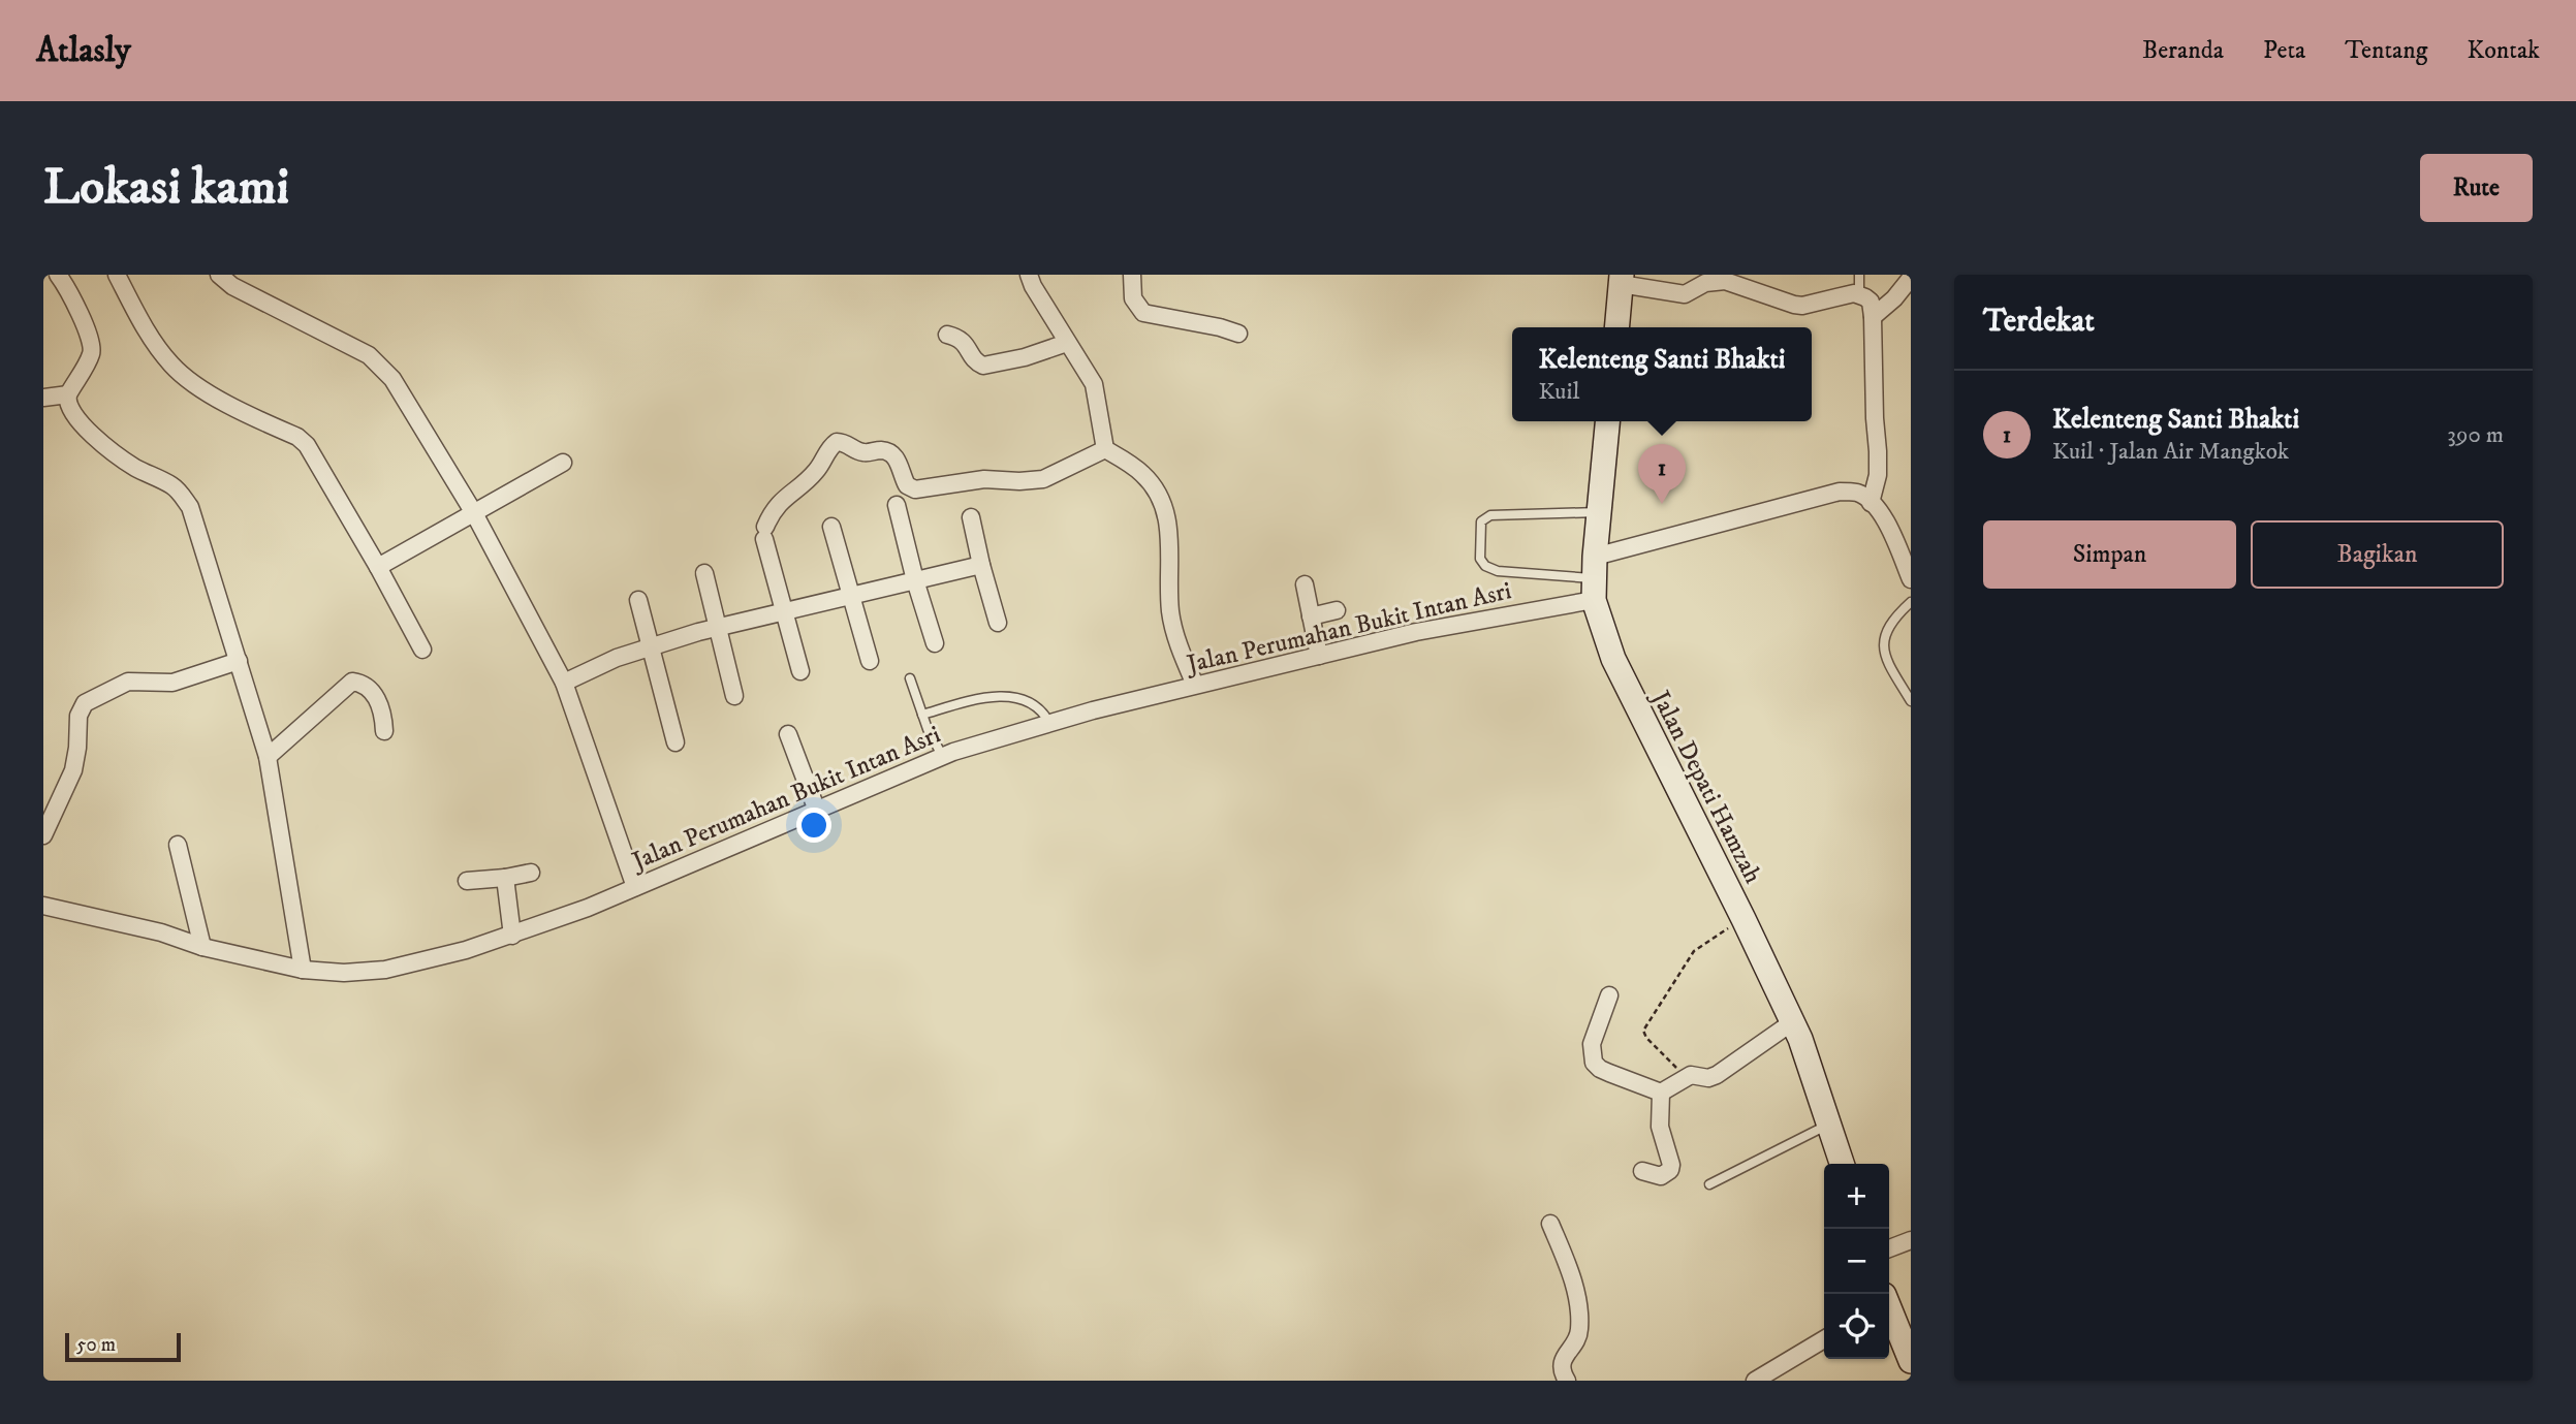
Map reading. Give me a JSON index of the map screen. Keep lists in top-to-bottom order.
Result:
{
  "streets": {
    "main road": ["Jalan Depati Hamzah"],
    "street": ["Jalan Perumahan Bukit Intan Asri"]
  },
  "crossings": [
    ["Jalan Perumahan Bukit Intan Asri", "Jalan Depati Hamzah"]
  ],
  "scale_bar": "50 m",
  "page": {
    "header": "Atlasly",
    "nav": [
      "Beranda",
      "Peta",
      "Tentang",
      "Kontak"
    ],
    "buttons": [
      "Rute",
      ["Simpan", "Bagikan"]
    ],
    "title": "Lokasi kami",
    "heading": "Terdekat",
    "popup": ["Kelenteng Santi Bhakti", "Kuil"],
    "list": [
      {
        "mark": "1",
        "name": "Kelenteng Santi Bhakti",
        "note": "Kuil · Jalan Air Mangkok",
        "value": "390 m"
      }
    ],
    "pins": "1",
    "map_buttons": ["+", "−"],
    "scale": "50 m"
  }
}
